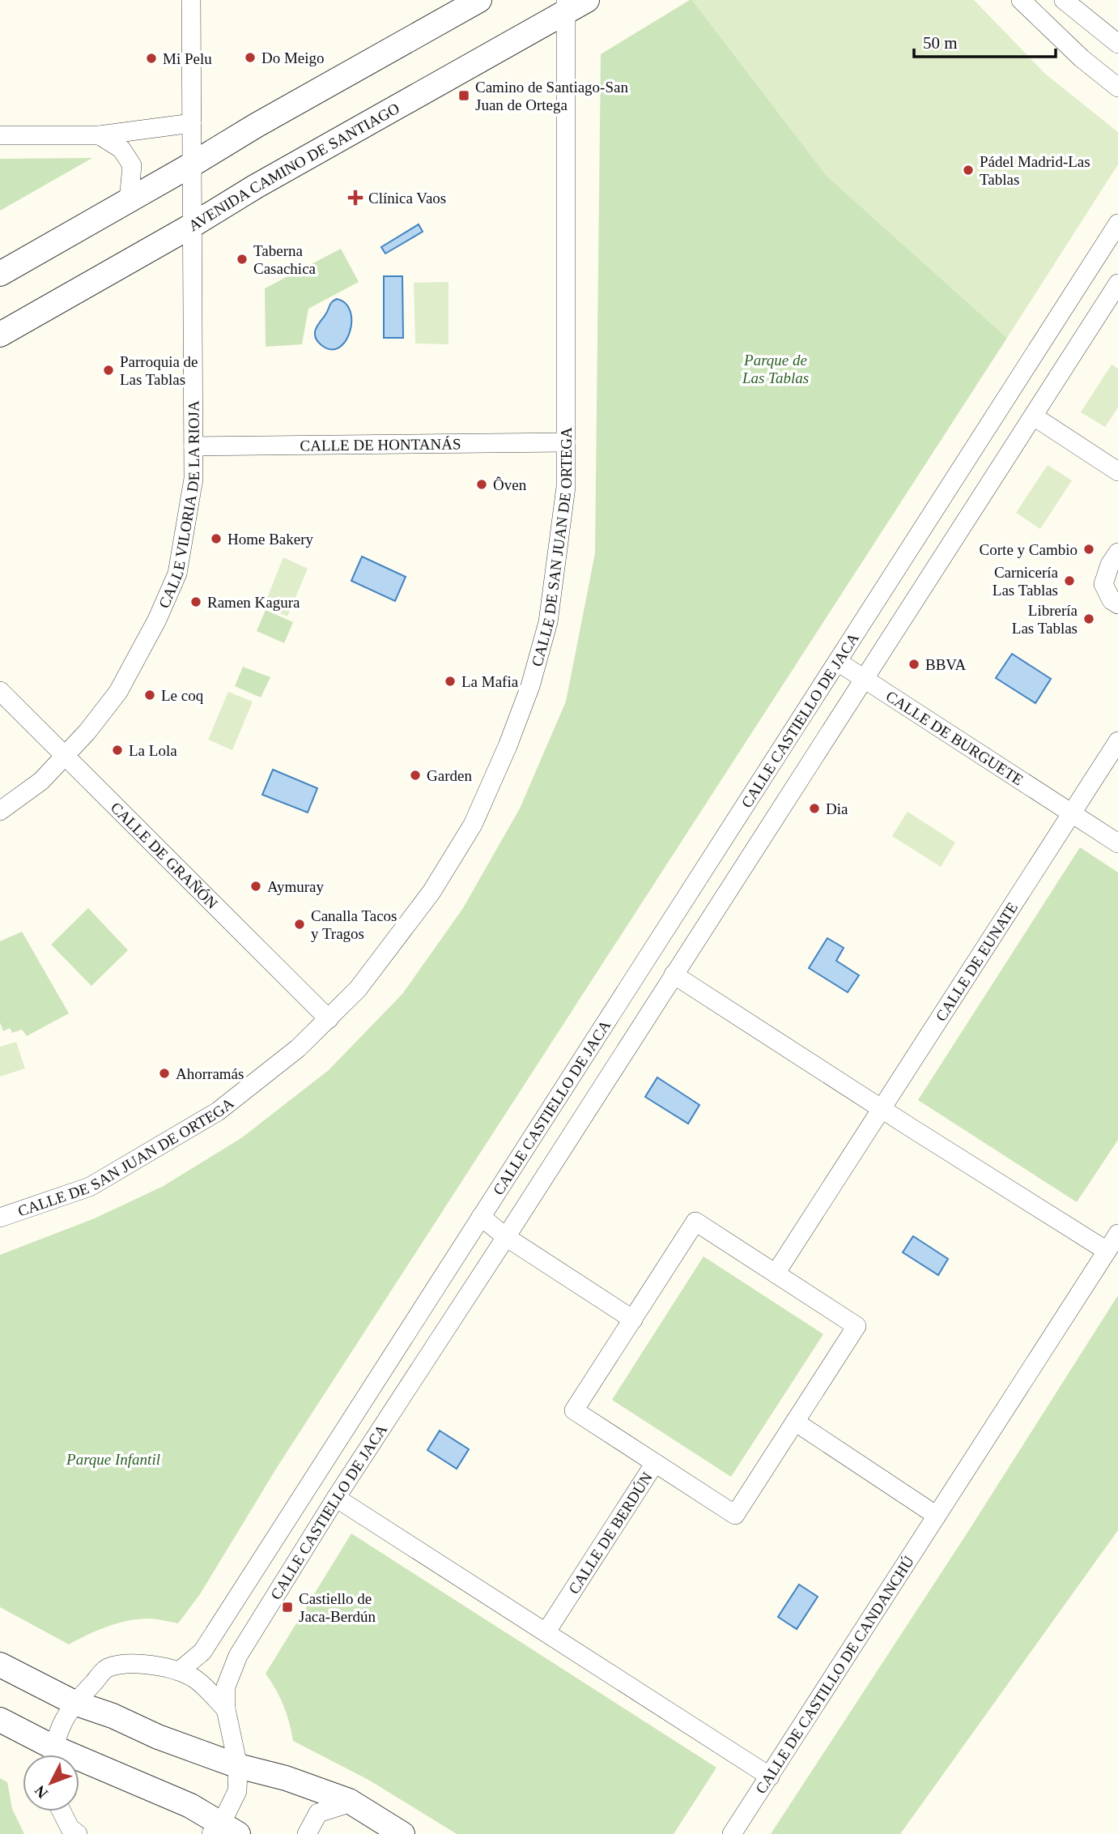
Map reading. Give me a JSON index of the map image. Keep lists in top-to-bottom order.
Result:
{
  "streets": {
    "street": [
      "AVENIDA CAMINO DE SANTIAGO",
      "CALLE DE HONTANÁS",
      "CALLE VILORIA DE LA RIOJA",
      "CALLE DE SAN JUAN DE ORTEGA",
      "CALLE CASTIELLO DE JACA",
      "CALLE DE BURGUETE",
      "CALLE DE GRAÑÓN",
      "CALLE DE EUNATE",
      "CALLE DE BERDÚN",
      "CALLE DE CASTILLO DE CANDANCHÚ"
    ]
  },
  "crossings": [
    ["AVENIDA CAMINO DE SANTIAGO", "CALLE VILORIA DE LA RIOJA"],
    ["AVENIDA CAMINO DE SANTIAGO", "CALLE DE SAN JUAN DE ORTEGA"],
    ["CALLE DE HONTANÁS", "CALLE VILORIA DE LA RIOJA"],
    ["CALLE DE HONTANÁS", "CALLE DE SAN JUAN DE ORTEGA"],
    ["CALLE VILORIA DE LA RIOJA", "CALLE DE GRAÑÓN"],
    ["CALLE DE SAN JUAN DE ORTEGA", "CALLE DE GRAÑÓN"],
    ["CALLE CASTIELLO DE JACA", "CALLE DE BURGUETE"],
    ["CALLE DE BURGUETE", "CALLE DE EUNATE"]
  ],
  "parks": ["Parque de Las Tablas", "Parque Infantil"],
  "places": {
    "other": [
      "Do Meigo",
      "Mi Pelu",
      "Pádel Madrid-Las Tablas",
      "Taberna Casachica",
      "Parroquia de Las Tablas",
      "Ôven",
      "Home Bakery",
      "Corte y Cambio",
      "Carnicería Las Tablas",
      "Ramen Kagura",
      "Librería Las Tablas",
      "BBVA",
      "La Mafia",
      "Le coq",
      "La Lola",
      "Garden",
      "Dia",
      "Aymuray",
      "Canalla Tacos y Tragos",
      "Ahorramás"
    ],
    "transit": ["Camino de Santiago-San Juan de Ortega", "Castiello de Jaca-Berdún"],
    "health": ["Clínica Vaos"]
  },
  "scale_bar": "50 m",
  "north": "bottom left"
}
